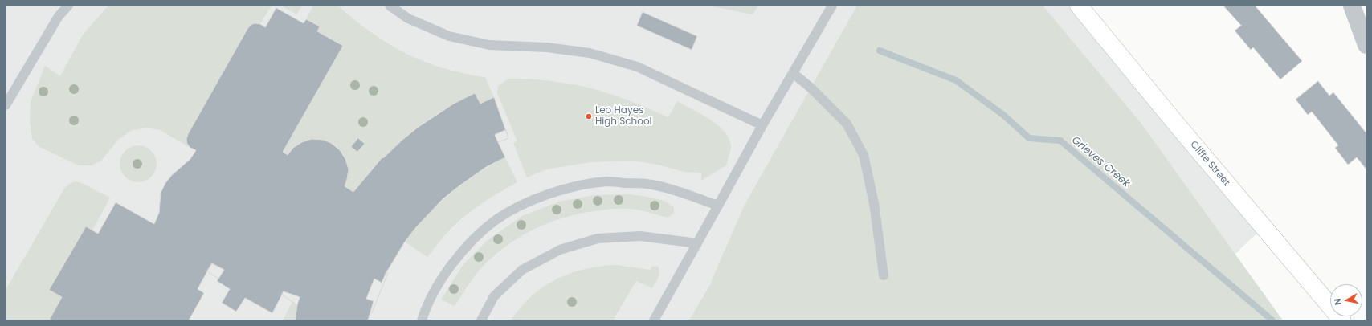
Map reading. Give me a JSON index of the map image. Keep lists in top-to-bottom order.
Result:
{
  "streets": {
    "main road": ["Cliffe Street"]
  },
  "water": ["Grieves Creek"],
  "places": ["Leo Hayes High School"],
  "north": "left"
}
